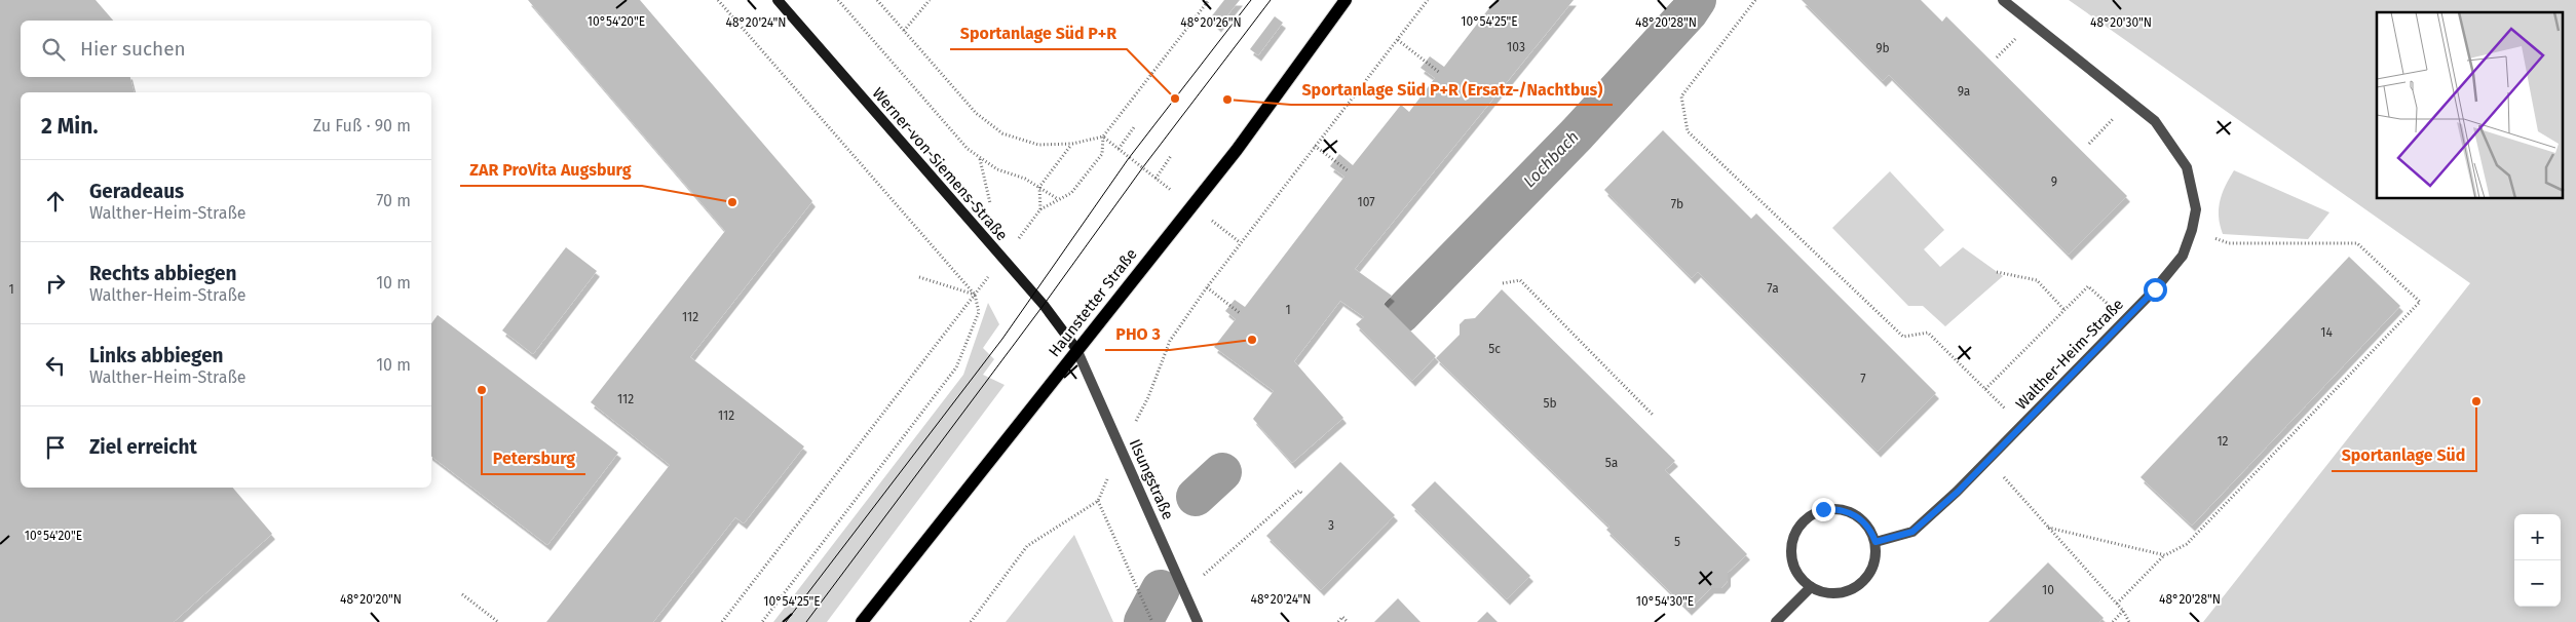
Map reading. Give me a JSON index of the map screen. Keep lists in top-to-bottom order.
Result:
{
  "streets": {
    "main road": ["Haunstetter Straße"],
    "street": ["Werner-von-Siemens-Straße", "Walther-Heim-Straße", "Ilsungstraße"]
  },
  "crossings": [
    ["Werner-von-Siemens-Straße", "Haunstetter Straße"],
    ["Werner-von-Siemens-Straße", "Ilsungstraße"],
    ["Haunstetter Straße", "Ilsungstraße"]
  ],
  "water": ["Lochbach"],
  "places": [
    "Sportanlage Süd P+R",
    "Sportanlage Süd P+R (Ersatz-/Nachtbus)",
    "ZAR ProVita Augsburg",
    "PHO 3",
    "Petersburg",
    "Sportanlage Süd"
  ],
  "house_numbers": [
    "103",
    "9b",
    "9a",
    "9",
    "107",
    "7b",
    "7a",
    "1",
    "1",
    "112",
    "14",
    "5c",
    "7",
    "112",
    "5b",
    "112",
    "12",
    "5a",
    "3",
    "5",
    "10"
  ],
  "page": {
    "search": "Hier suchen",
    "heading": ["2 Min.", "Zu Fuß · 90 m"],
    "list": [
      ["Geradeaus", "Walther-Heim-Straße", "70 m"],
      ["Rechts abbiegen", "Walther-Heim-Straße", "10 m"],
      ["Links abbiegen", "Walther-Heim-Straße", "10 m"],
      "Ziel erreicht"
    ],
    "map_buttons": ["+", "−"]
  },
  "coordinates": [
    "10°54'20\"E",
    "10°54'25\"E",
    "48°20'24\"N",
    "48°20'26\"N",
    "48°20'28\"N",
    "48°20'30\"N",
    "48°20'20\"N",
    "10°54'30\"E"
  ]
}
